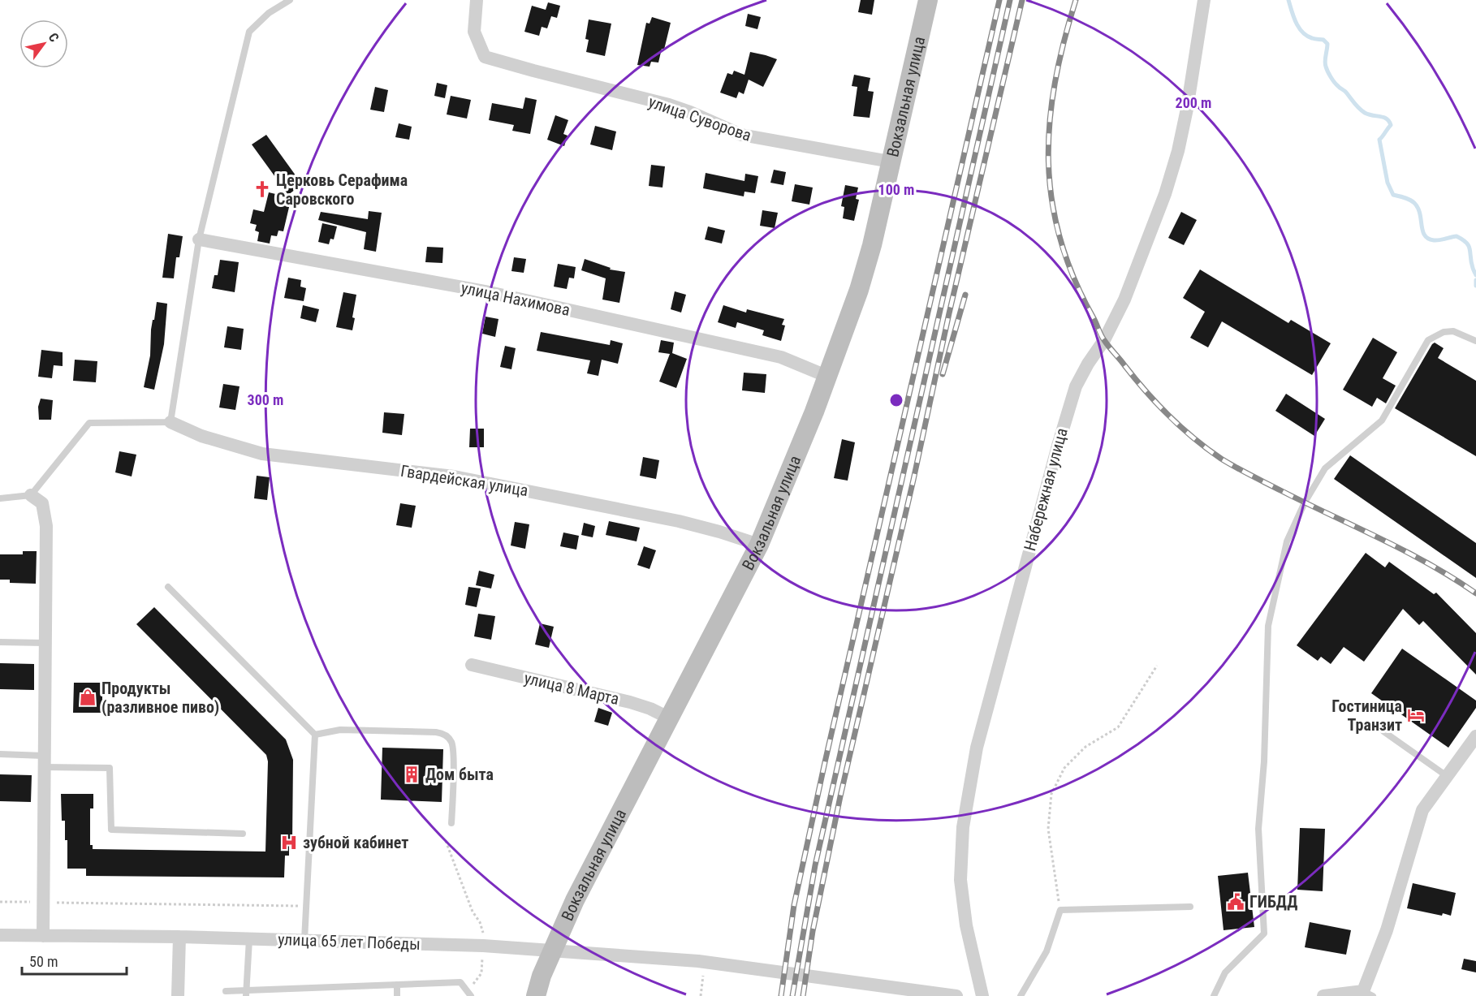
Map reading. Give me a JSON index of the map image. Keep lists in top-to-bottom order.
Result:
{
  "streets": {
    "main road": ["Вокзальная улица"],
    "street": [
      "улица Суворова",
      "улица Нахимова",
      "Гвардейская улица",
      "Набережная улица",
      "улица 8 Марта",
      "улица 65 лет Победы"
    ]
  },
  "crossings": [
    ["Вокзальная улица", "улица Суворова"],
    ["Вокзальная улица", "улица Нахимова"],
    ["Вокзальная улица", "Гвардейская улица"],
    ["Вокзальная улица", "улица 8 Марта"],
    ["Вокзальная улица", "улица 65 лет Победы"]
  ],
  "places": {
    "church": ["Церковь Серафима Саровского"],
    "shop": ["Продукты (разливное пиво)"],
    "hotel": ["Гостиница Транзит"],
    "building": ["Дом быта"],
    "hospital": ["зубной кабинет"],
    "public building": ["ГИБДД"]
  },
  "scale_bar": "50 m",
  "north": "top right",
  "rings": ["200 m", "100 m", "300 m"]
}
